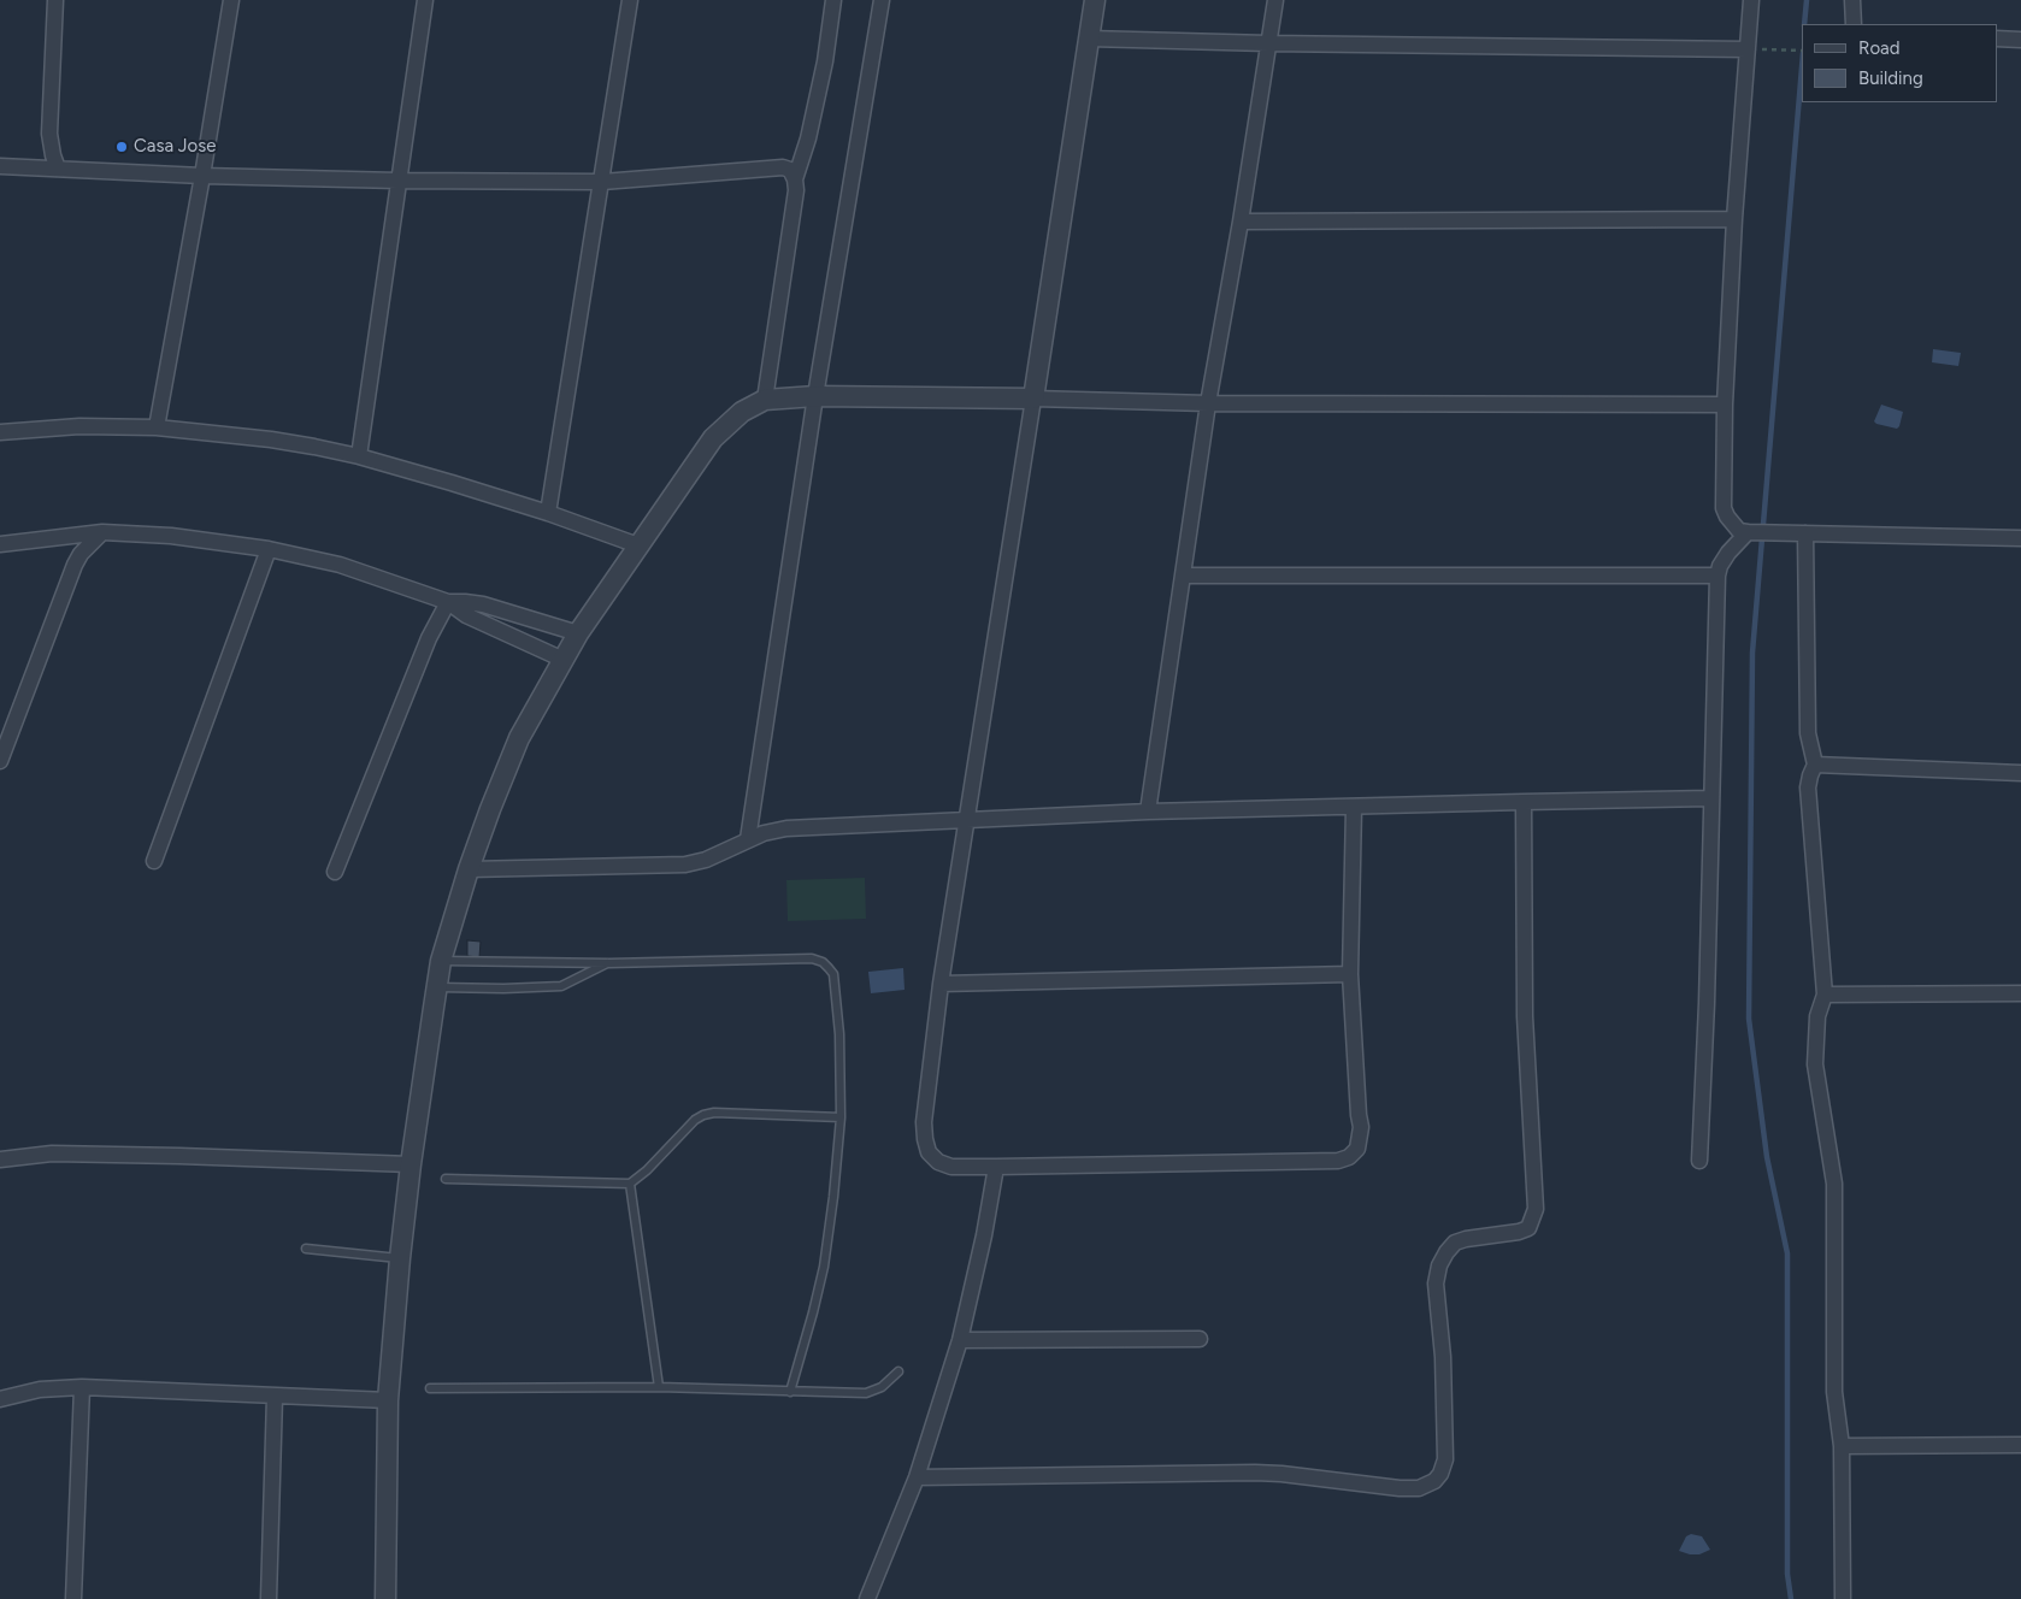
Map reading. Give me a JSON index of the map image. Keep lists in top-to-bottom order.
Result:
{
  "places": ["Casa Jose"],
  "legend": ["Road", "Building"]
}
